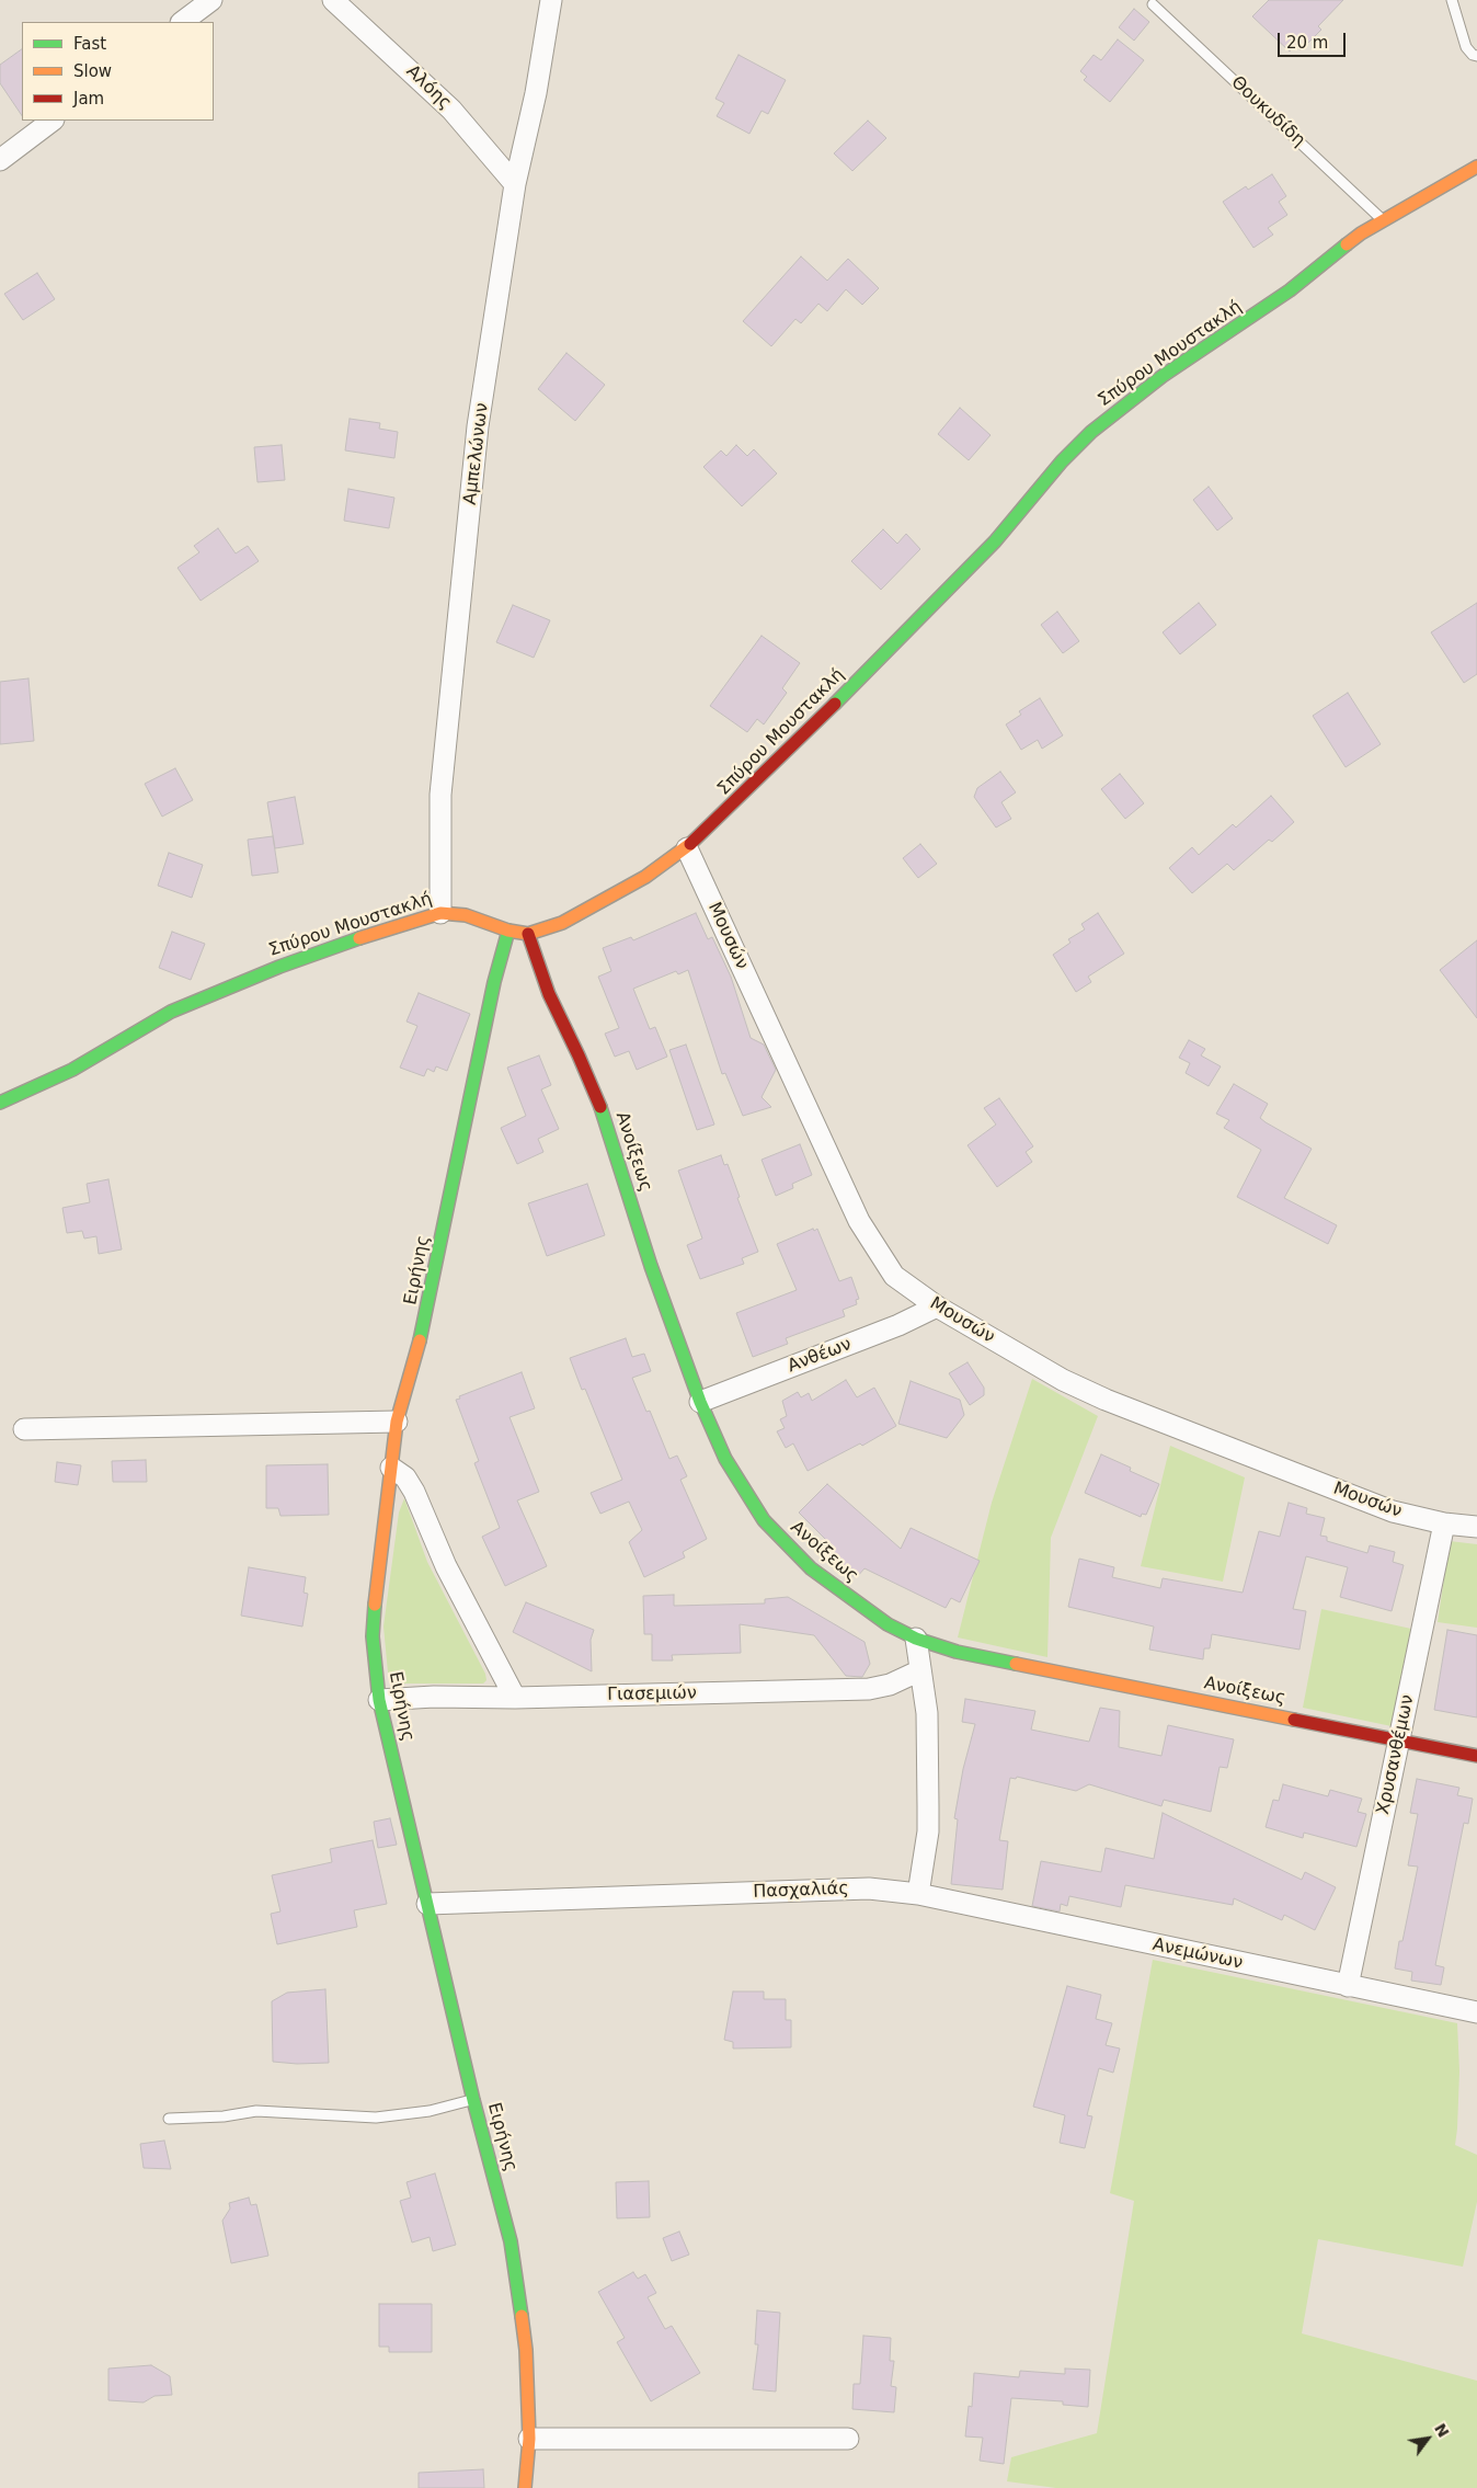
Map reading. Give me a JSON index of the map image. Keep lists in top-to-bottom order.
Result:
{
  "streets": {
    "street": [
      "Αλόης",
      "Σπύρου Μουστακλή",
      "Αμπελώνων",
      "Μουσών",
      "Ανοίξεως",
      "Ειρήνης",
      "Ανθέων",
      "Γιασεμιών",
      "Χρυσανθέμων",
      "Πασχαλιάς",
      "Ανεμώνων"
    ],
    "lane": ["Θουκυδίδη"]
  },
  "crossings": [
    ["Αλόης", "Αμπελώνων"],
    ["Θουκυδίδη", "Σπύρου Μουστακλή"],
    ["Σπύρου Μουστακλή", "Αμπελώνων"],
    ["Σπύρου Μουστακλή", "Μουσών"],
    ["Σπύρου Μουστακλή", "Ανοίξεως"],
    ["Σπύρου Μουστακλή", "Ειρήνης"],
    ["Μουσών", "Ανθέων"],
    ["Μουσών", "Χρυσανθέμων"],
    ["Ανοίξεως", "Ανθέων"],
    ["Ανοίξεως", "Χρυσανθέμων"],
    ["Ειρήνης", "Γιασεμιών"],
    ["Ειρήνης", "Πασχαλιάς"],
    ["Χρυσανθέμων", "Ανεμώνων"],
    ["Πασχαλιάς", "Ανεμώνων"]
  ],
  "legend": ["Fast", "Slow", "Jam"],
  "scale_bar": "20 m",
  "north": "top right"
}
